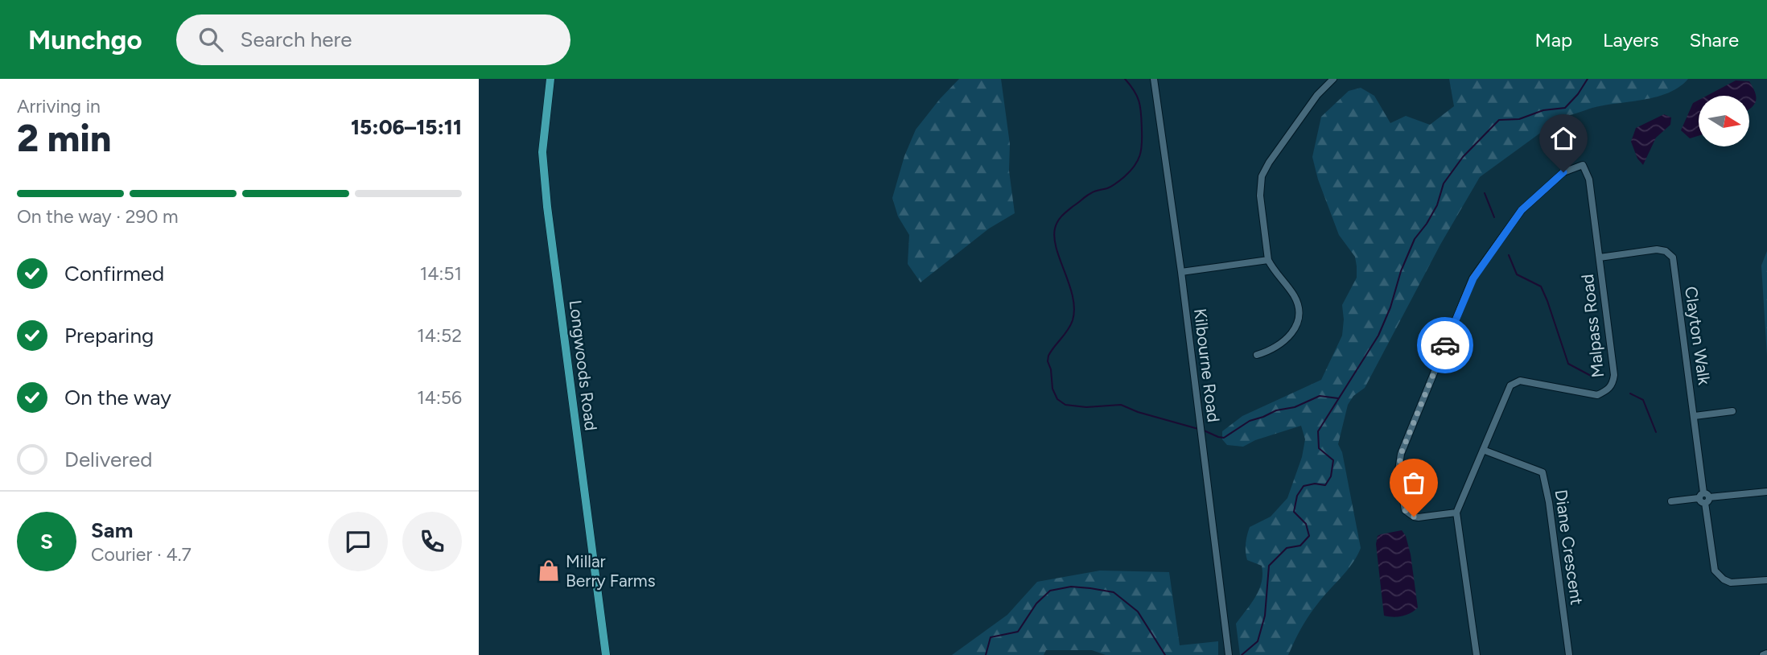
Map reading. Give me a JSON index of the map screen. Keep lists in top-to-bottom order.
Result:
{
  "streets": {
    "main road": ["Longwoods Road"],
    "street": [
      "Malpass Road",
      "Clayton Walk",
      "Kilbourne Road",
      "Diane Crescent"
    ]
  },
  "crossings": [
    ["Malpass Road", "Clayton Walk"],
    ["Malpass Road", "Diane Crescent"]
  ],
  "places": {
    "shop": ["Millar Berry Farms"]
  },
  "north": "right",
  "page": {
    "header": "Munchgo",
    "search": "Search here",
    "nav": ["Map", "Layers", "Share"],
    "heading": ["2 min", "Arriving in", "15:06–15:11"],
    "panel": ["Sam", "Courier · 4.7"],
    "bar": "On the way · 290 m",
    "list": [
      ["Confirmed", "14:51"],
      ["Preparing", "14:52"],
      ["On the way", "14:56"],
      "Delivered"
    ],
    "round": "S"
  }
}
